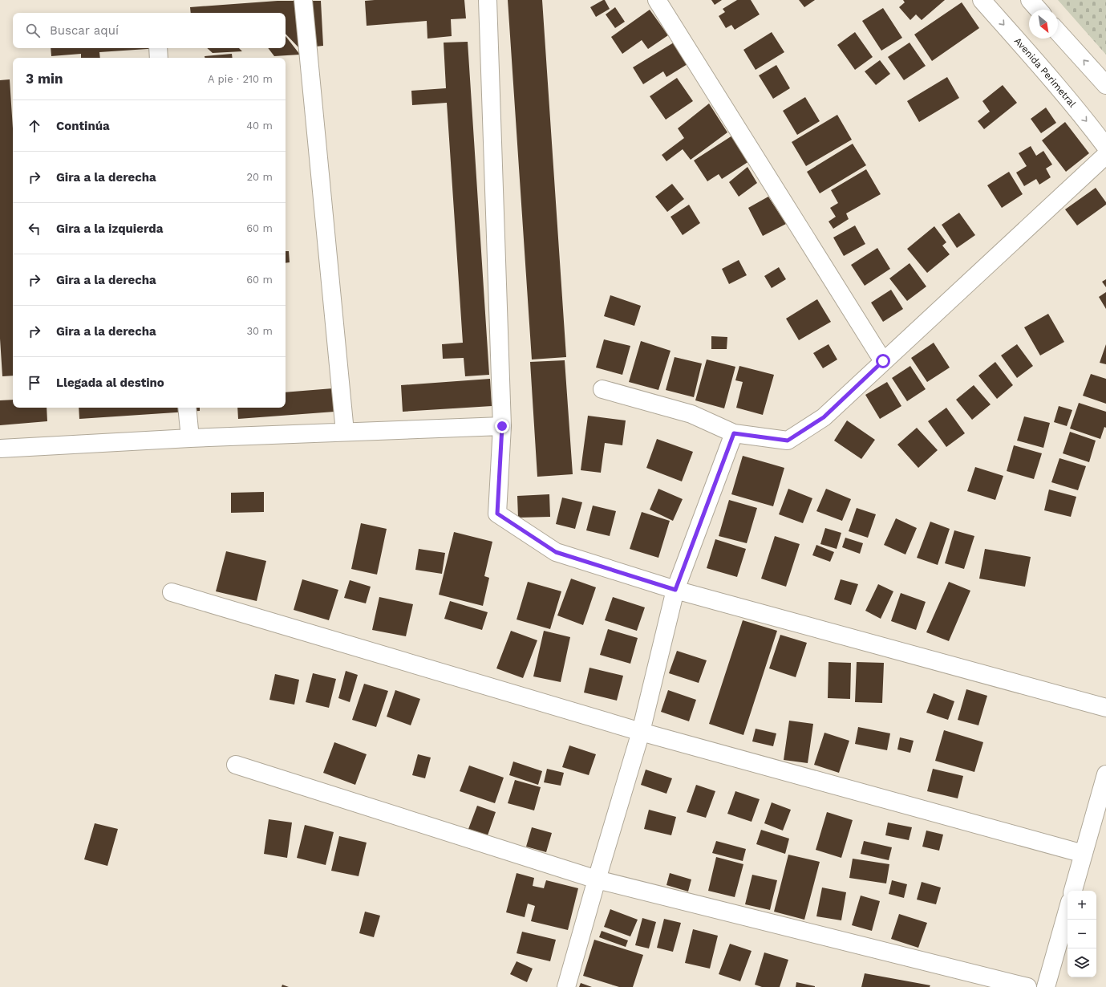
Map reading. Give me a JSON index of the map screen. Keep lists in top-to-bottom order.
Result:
{
  "streets": {
    "street": ["Avenida Perimetral"]
  },
  "north": "bottom right",
  "page": {
    "search": "Buscar aquí",
    "heading": ["3 min", "A pie · 210 m"],
    "list": [
      ["Continúa", "40 m"],
      ["Gira a la derecha", "20 m"],
      ["Gira a la izquierda", "60 m"],
      ["Gira a la derecha", "60 m"],
      ["Gira a la derecha", "30 m"],
      "Llegada al destino"
    ],
    "map_buttons": ["+", "−"]
  }
}
